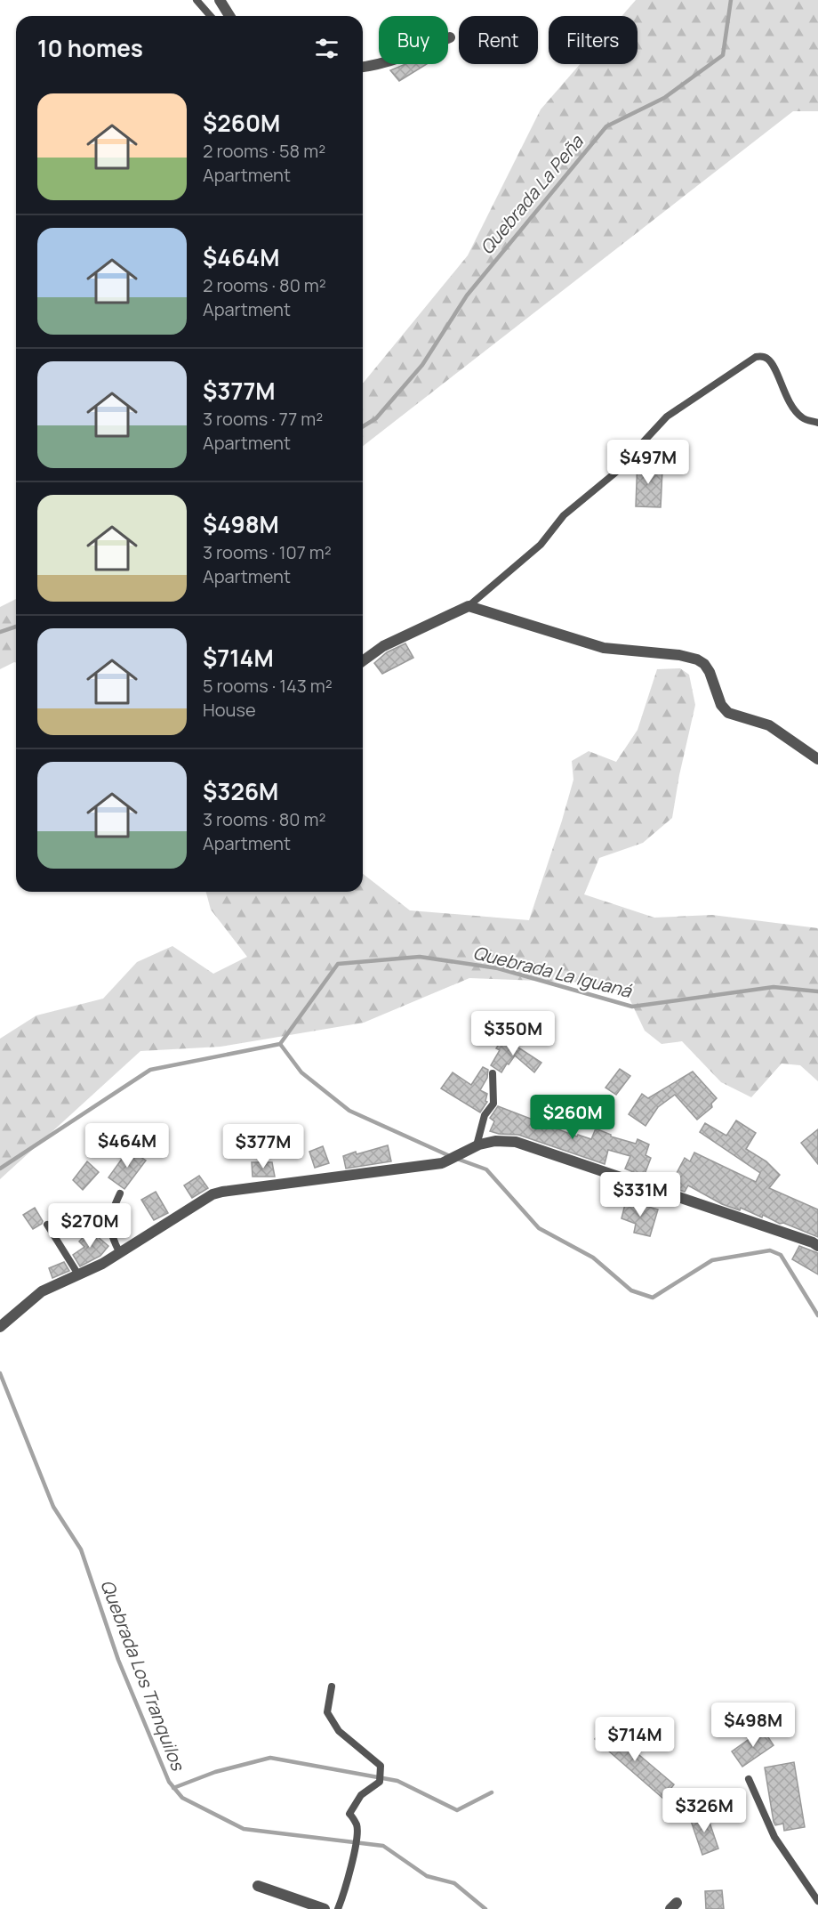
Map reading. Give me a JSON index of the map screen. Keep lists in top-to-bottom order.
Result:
{
  "water": ["Quebrada La Peña", "Quebrada La Iguaná", "Quebrada Los Tranquilos"],
  "page": {
    "chip": ["Buy", "Rent", "Filters"],
    "heading": "10 homes",
    "list": [
      {
        "name": "$260M",
        "note": "2 rooms · 58 m² · Apartment"
      },
      {
        "name": "$464M",
        "note": "2 rooms · 80 m² · Apartment"
      },
      {
        "name": "$377M",
        "note": "3 rooms · 77 m² · Apartment"
      },
      {
        "name": "$498M",
        "note": "3 rooms · 107 m² · Apartment"
      },
      {
        "name": "$714M",
        "note": "5 rooms · 143 m² · House"
      },
      {
        "name": "$326M",
        "note": "3 rooms · 80 m² · Apartment"
      }
    ],
    "price": [
      "$497M",
      "$350M",
      "$260M",
      "$464M",
      "$377M",
      "$331M",
      "$270M",
      "$498M",
      "$714M",
      "$326M"
    ]
  }
}
